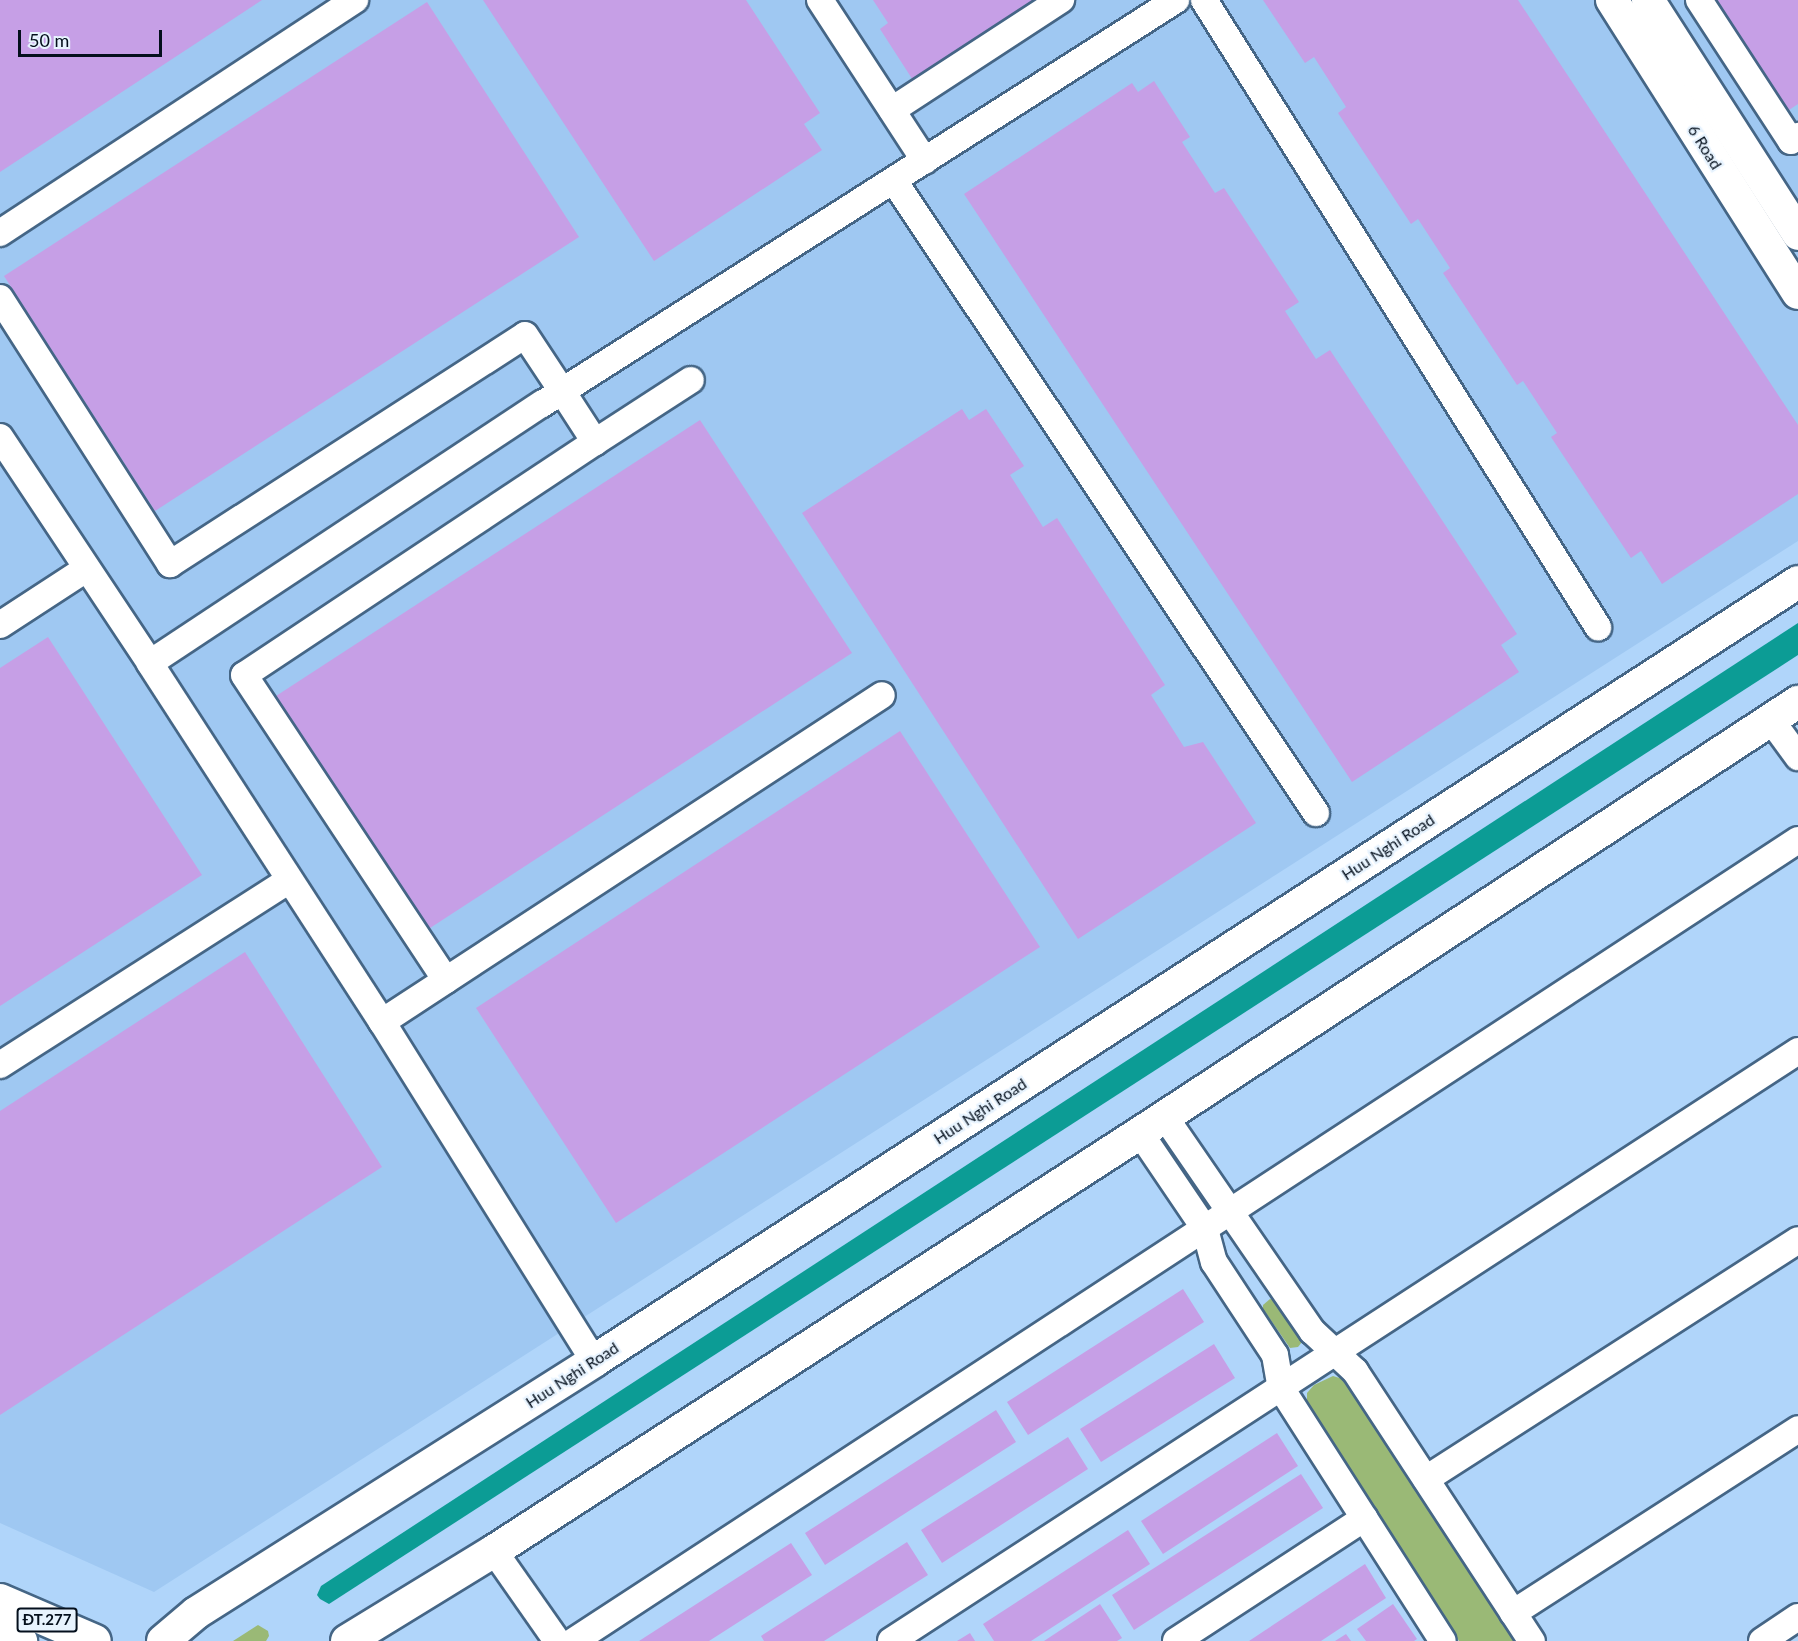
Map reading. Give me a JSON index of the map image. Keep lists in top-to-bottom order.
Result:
{
  "streets": {
    "main road": ["6 Road", "Huu Nghi Road", "ĐT.277"]
  },
  "scale_bar": "50 m"
}
